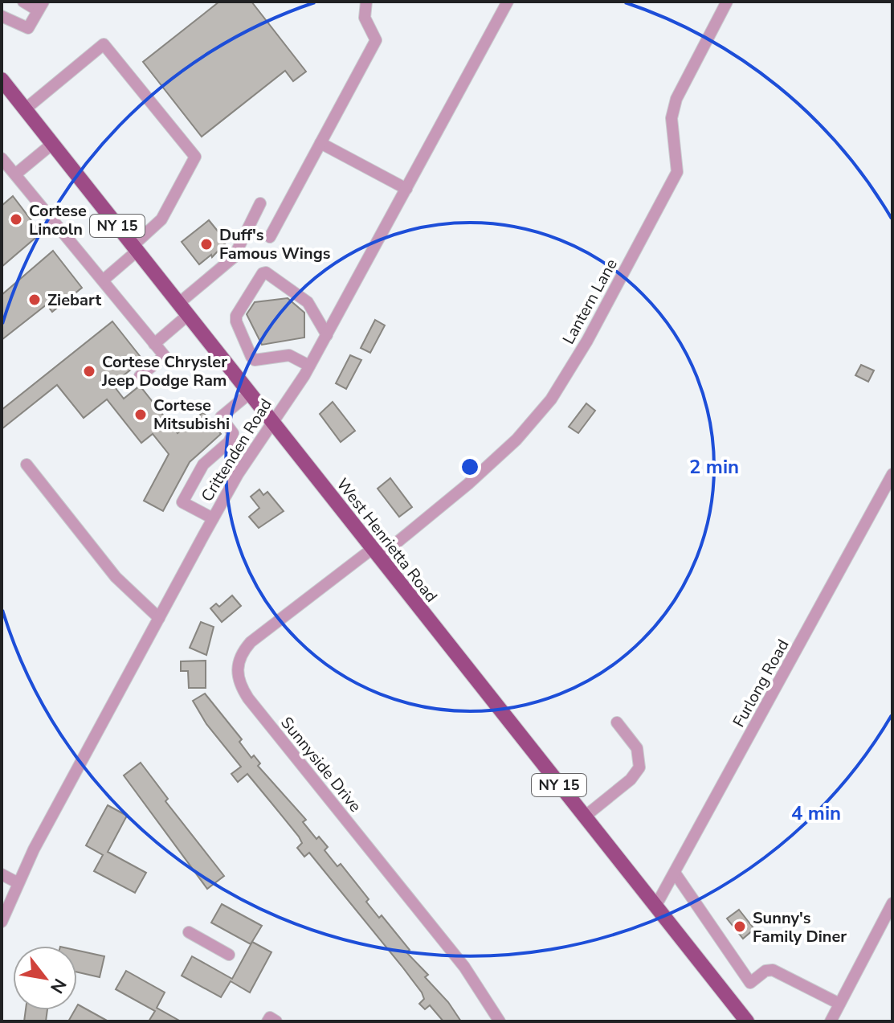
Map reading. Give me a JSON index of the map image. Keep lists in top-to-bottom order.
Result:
{
  "streets": {
    "main road": ["NY 15", "West Henrietta Road"],
    "street": [
      "Lantern Lane",
      "Crittenden Road",
      "Furlong Road",
      "Sunnyside Drive"
    ]
  },
  "crossings": [
    ["Lantern Lane", "West Henrietta Road"],
    ["Lantern Lane", "Sunnyside Drive"],
    ["Crittenden Road", "West Henrietta Road"],
    ["West Henrietta Road", "Furlong Road"],
    ["West Henrietta Road", "Sunnyside Drive"]
  ],
  "places": [
    "Cortese Lincoln",
    "Duff's Famous Wings",
    "Ziebart",
    "Cortese Chrysler Jeep Dodge Ram",
    "Cortese Mitsubishi",
    "Sunny's Family Diner"
  ],
  "north": "bottom right",
  "rings": ["2 min", "4 min"]
}
